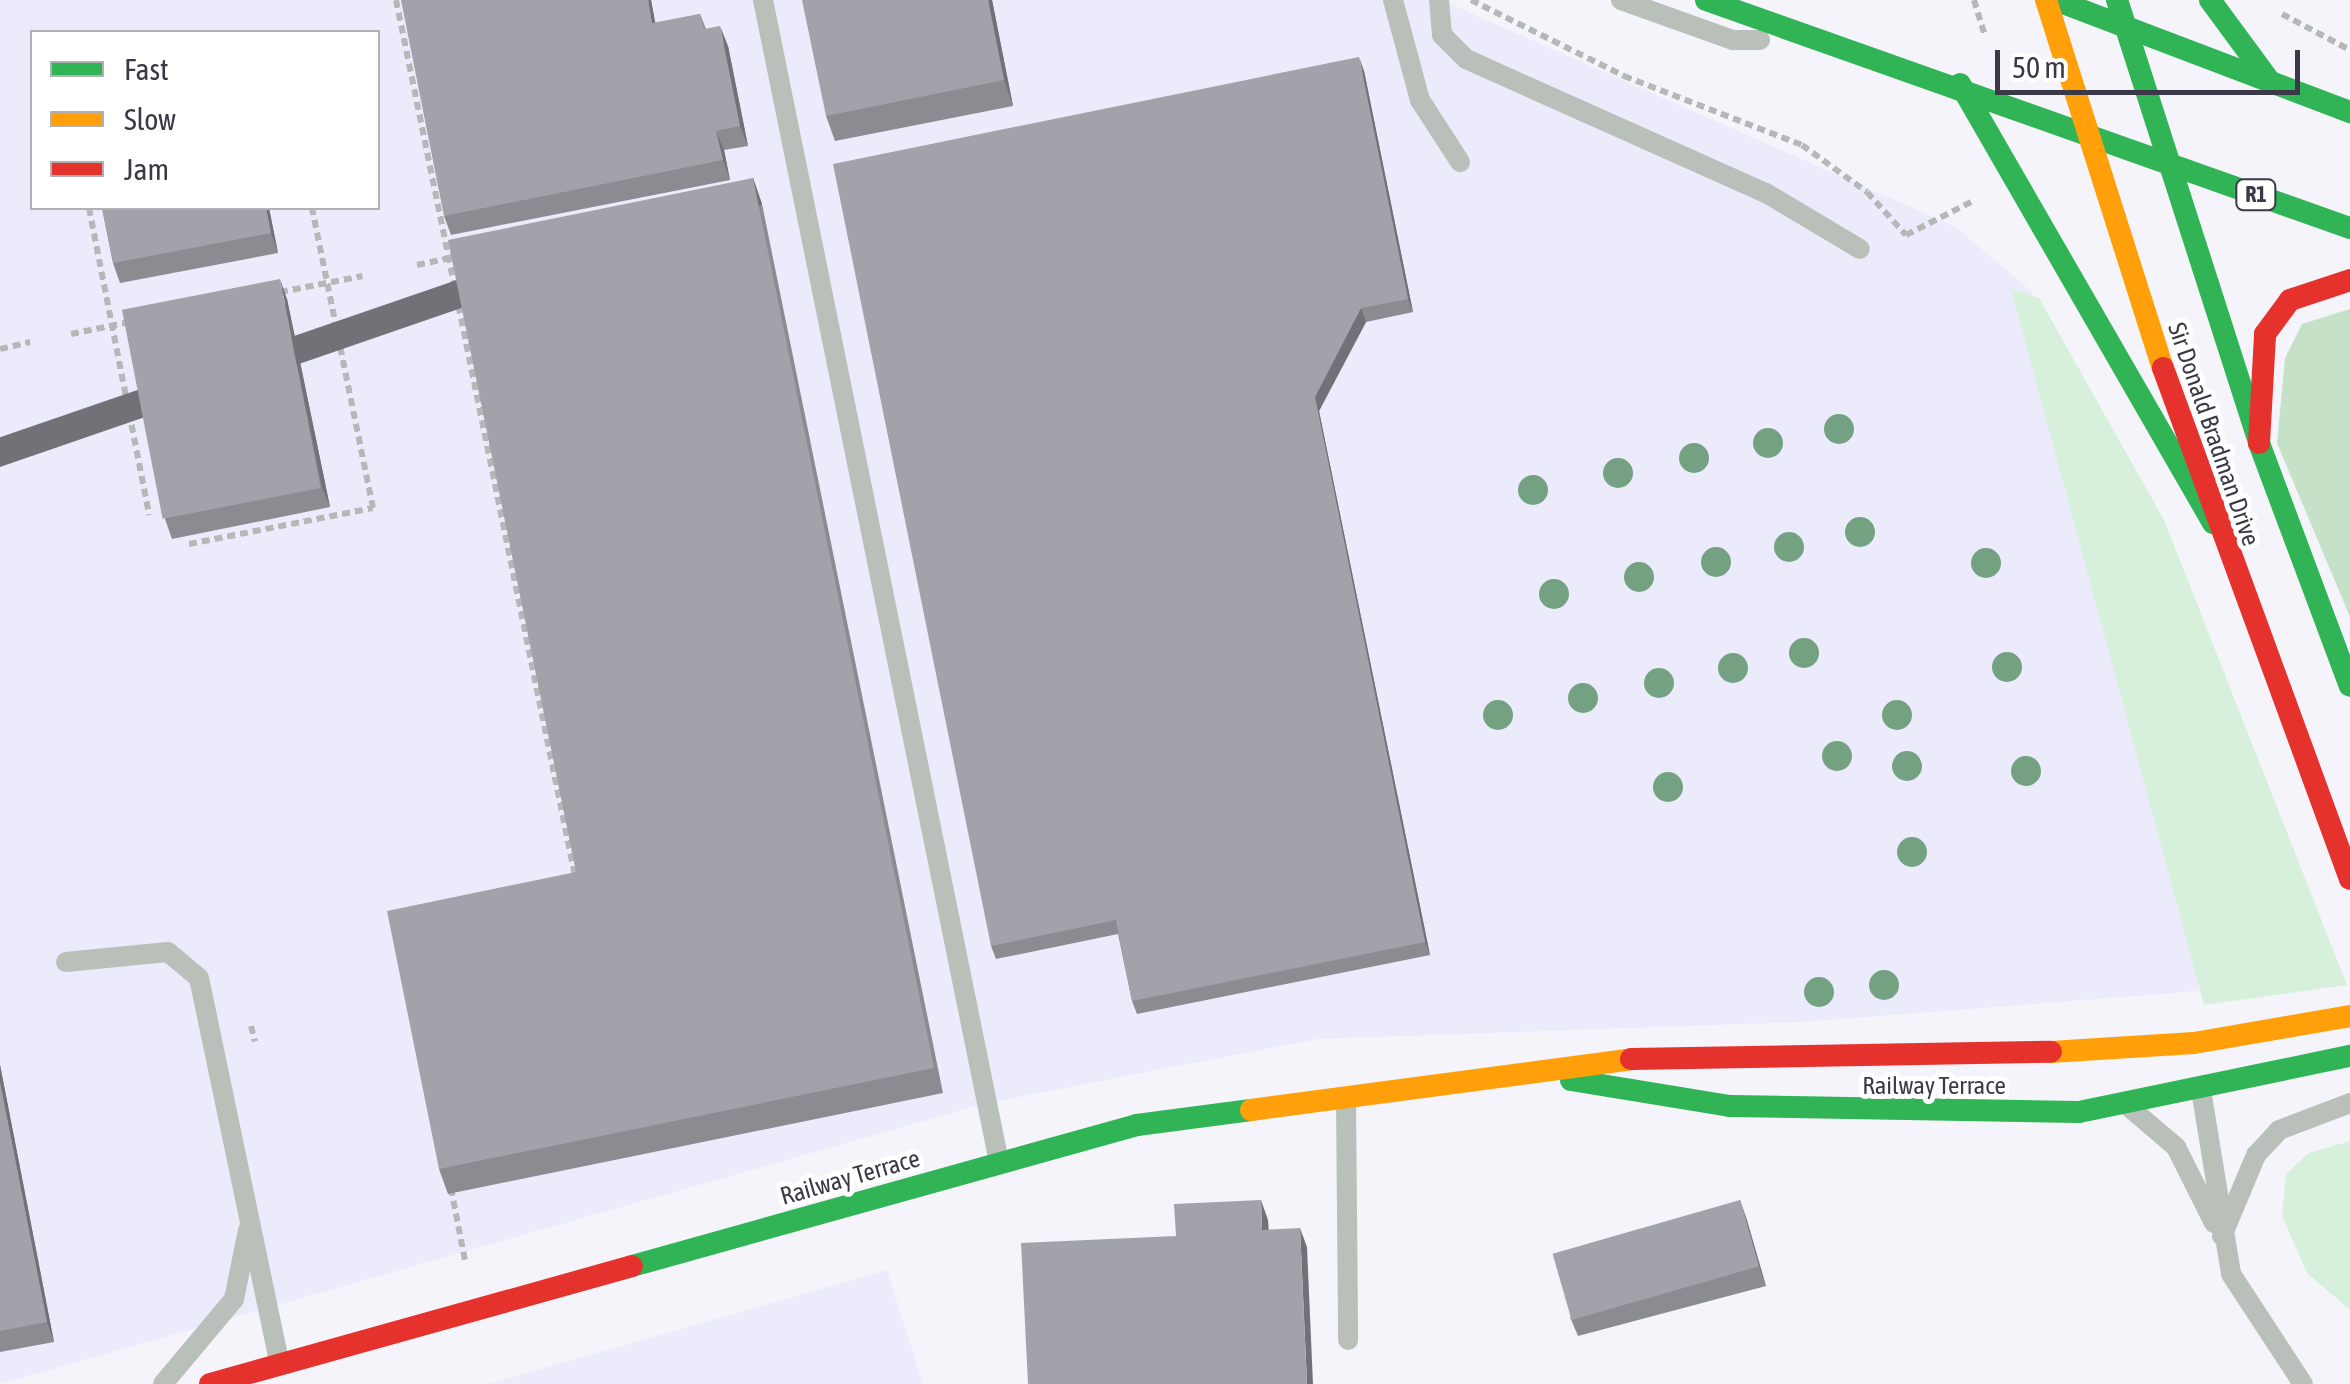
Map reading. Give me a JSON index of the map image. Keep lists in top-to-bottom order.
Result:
{
  "streets": {
    "main road": ["R1", "Sir Donald Bradman Drive", "Railway Terrace"]
  },
  "crossings": [
    ["R1", "Sir Donald Bradman Drive"]
  ],
  "legend": ["Fast", "Slow", "Jam"],
  "scale_bar": "50 m"
}
